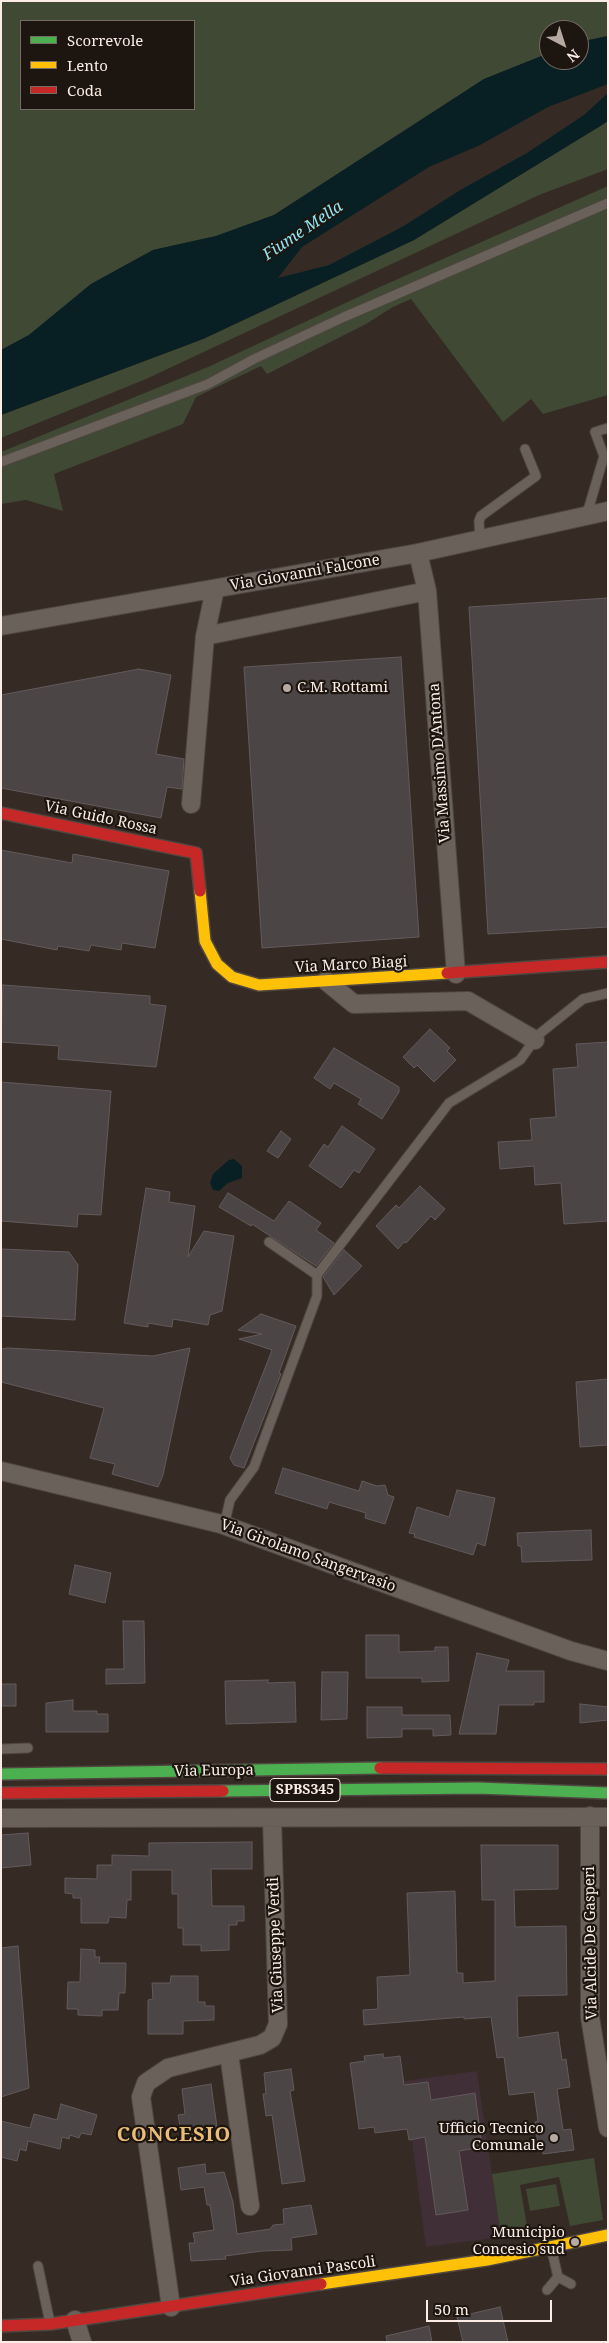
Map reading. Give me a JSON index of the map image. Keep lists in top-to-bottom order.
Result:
{
  "streets": {
    "street": [
      "Via Giovanni Falcone",
      "Via Massimo D'Antona",
      "Via Guido Rossa",
      "Via Marco Biagi",
      "Via Girolamo Sangervasio",
      "Via Europa",
      "SPBS345",
      "Via Alcide De Gasperi",
      "Via Giuseppe Verdi",
      "Via Giovanni Pascoli"
    ]
  },
  "crossings": [
    ["Via Giovanni Falcone", "Via Massimo D'Antona"],
    ["Via Massimo D'Antona", "Via Marco Biagi"],
    ["Via Guido Rossa", "Via Marco Biagi"],
    ["Via Giuseppe Verdi", "Via Giovanni Pascoli"]
  ],
  "districts": ["CONCESIO"],
  "water": ["Fiume Mella"],
  "places": ["C.M. Rottami", "Ufficio Tecnico Comunale", "Municipio Concesio sud"],
  "legend": ["Scorrevole", "Lento", "Coda"],
  "scale_bar": "50 m",
  "north": "bottom right"
}
